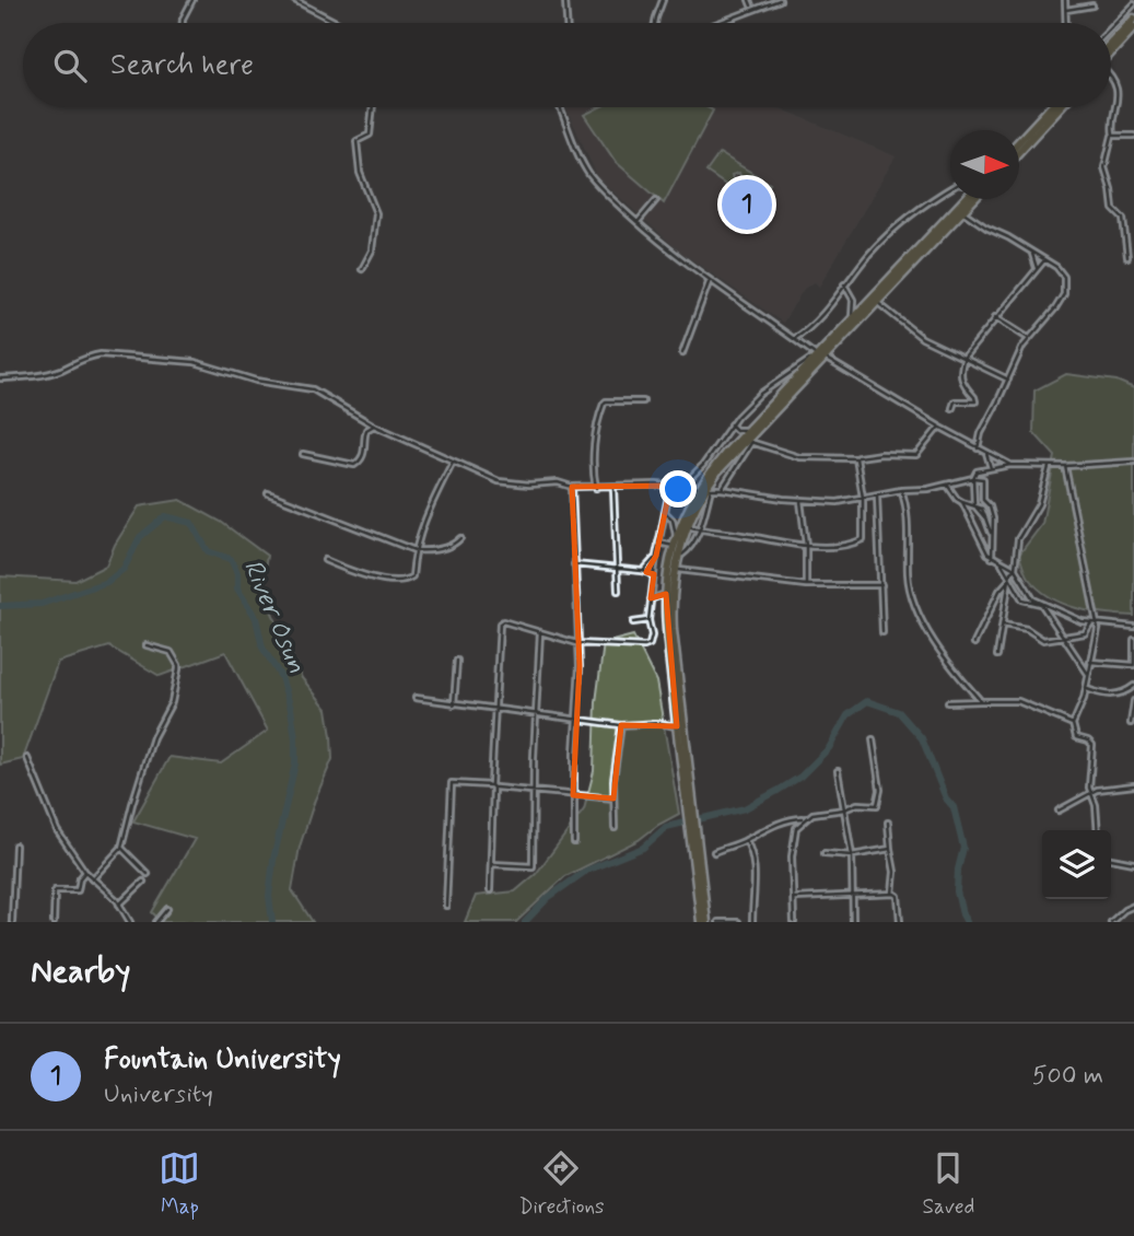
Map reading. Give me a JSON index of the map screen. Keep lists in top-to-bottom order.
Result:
{
  "water": ["River Osun"],
  "north": "right",
  "page": {
    "search": "Search here",
    "pins": "1",
    "heading": "Nearby",
    "list": [
      {
        "mark": "1",
        "name": "Fountain University",
        "note": "University",
        "value": "500 m"
      }
    ],
    "nav": ["Map", "Directions", "Saved"]
  }
}
